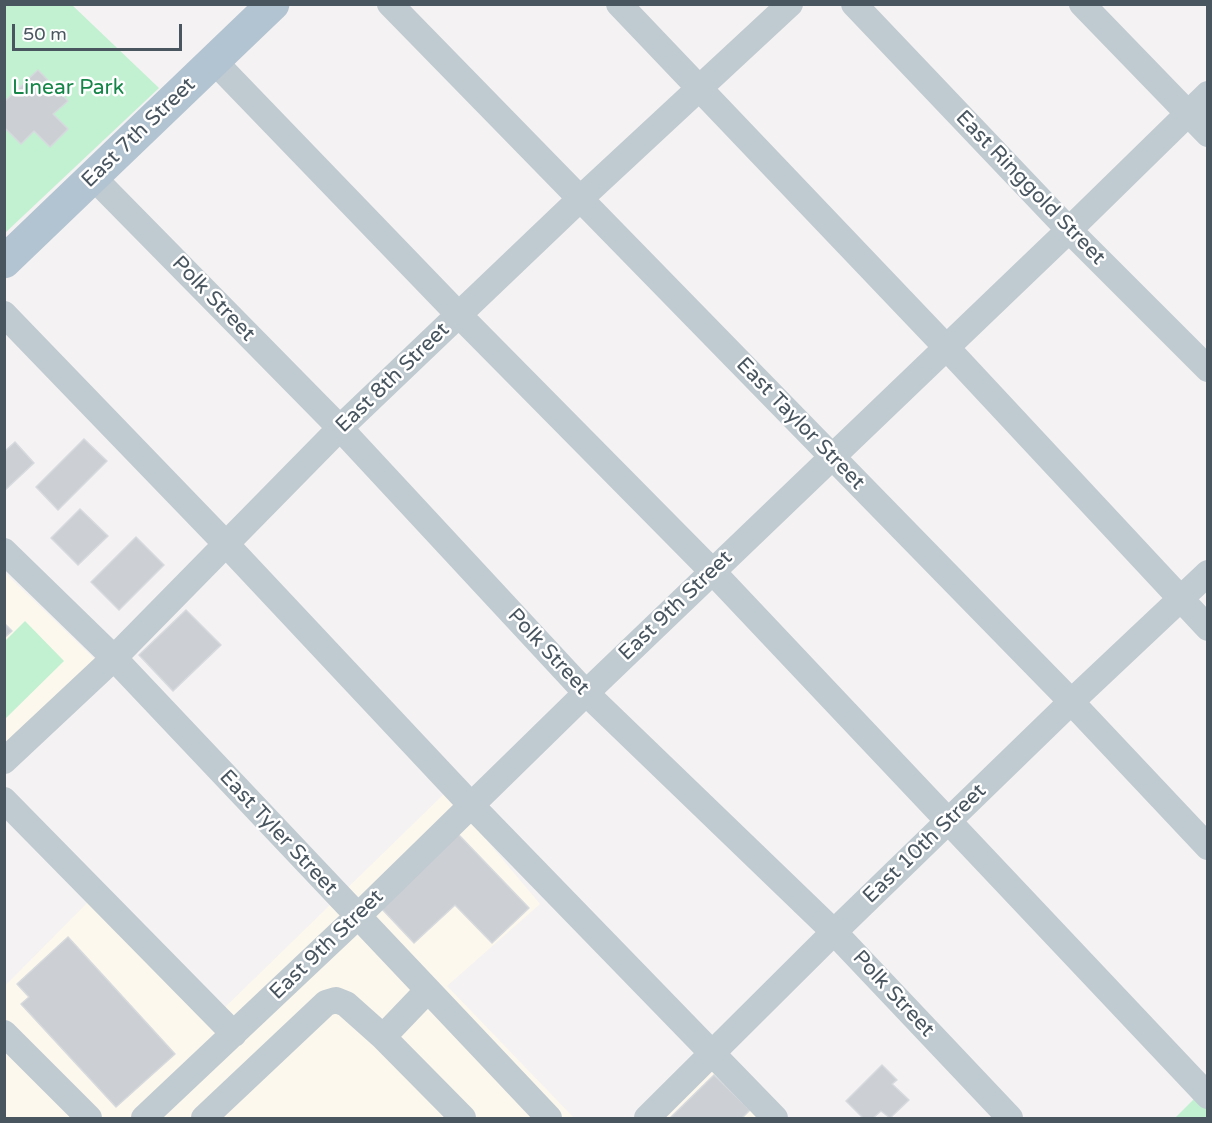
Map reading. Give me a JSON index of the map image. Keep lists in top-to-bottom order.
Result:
{
  "streets": {
    "main road": ["East 7th Street"],
    "street": [
      "East Ringgold Street",
      "Polk Street",
      "East 8th Street",
      "East Taylor Street",
      "East 9th Street",
      "East Tyler Street",
      "East 10th Street"
    ]
  },
  "crossings": [
    ["East 7th Street", "Polk Street"],
    ["East Ringgold Street", "East 9th Street"],
    ["Polk Street", "East 8th Street"],
    ["Polk Street", "East 9th Street"],
    ["Polk Street", "East 10th Street"],
    ["East 8th Street", "East Taylor Street"],
    ["East 8th Street", "East Tyler Street"],
    ["East Taylor Street", "East 9th Street"],
    ["East Taylor Street", "East 10th Street"],
    ["East 9th Street", "East Tyler Street"]
  ],
  "parks": ["Linear Park"],
  "scale_bar": "50 m"
}
